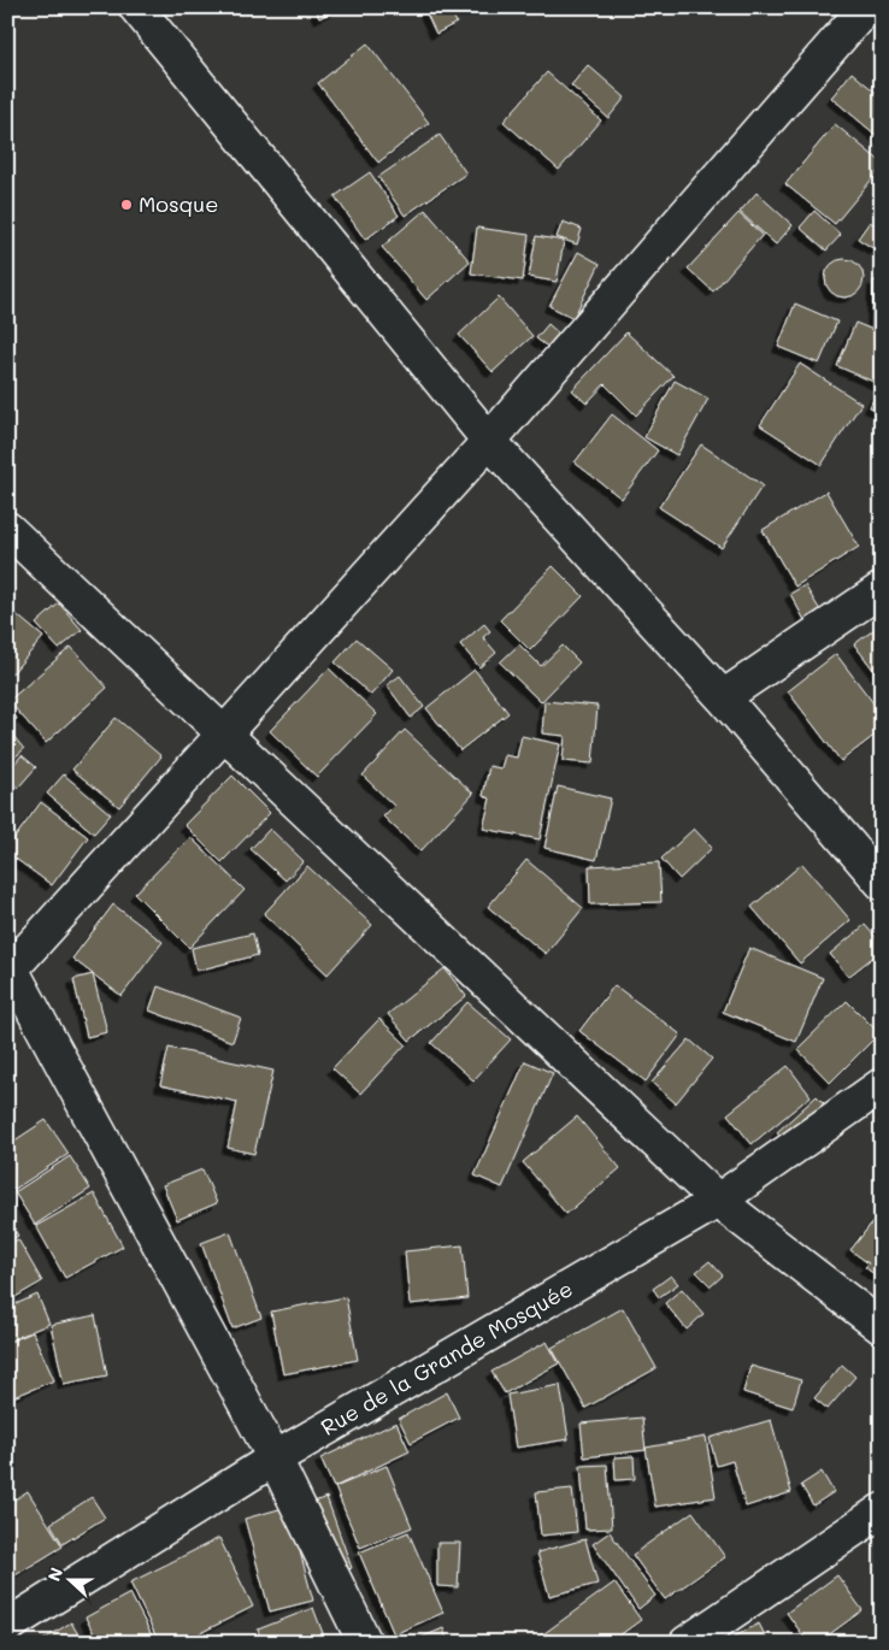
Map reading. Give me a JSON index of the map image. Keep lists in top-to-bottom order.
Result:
{
  "streets": {
    "street": ["Rue de la Grande Mosquée"]
  },
  "places": ["Mosque"],
  "north": "left"
}
